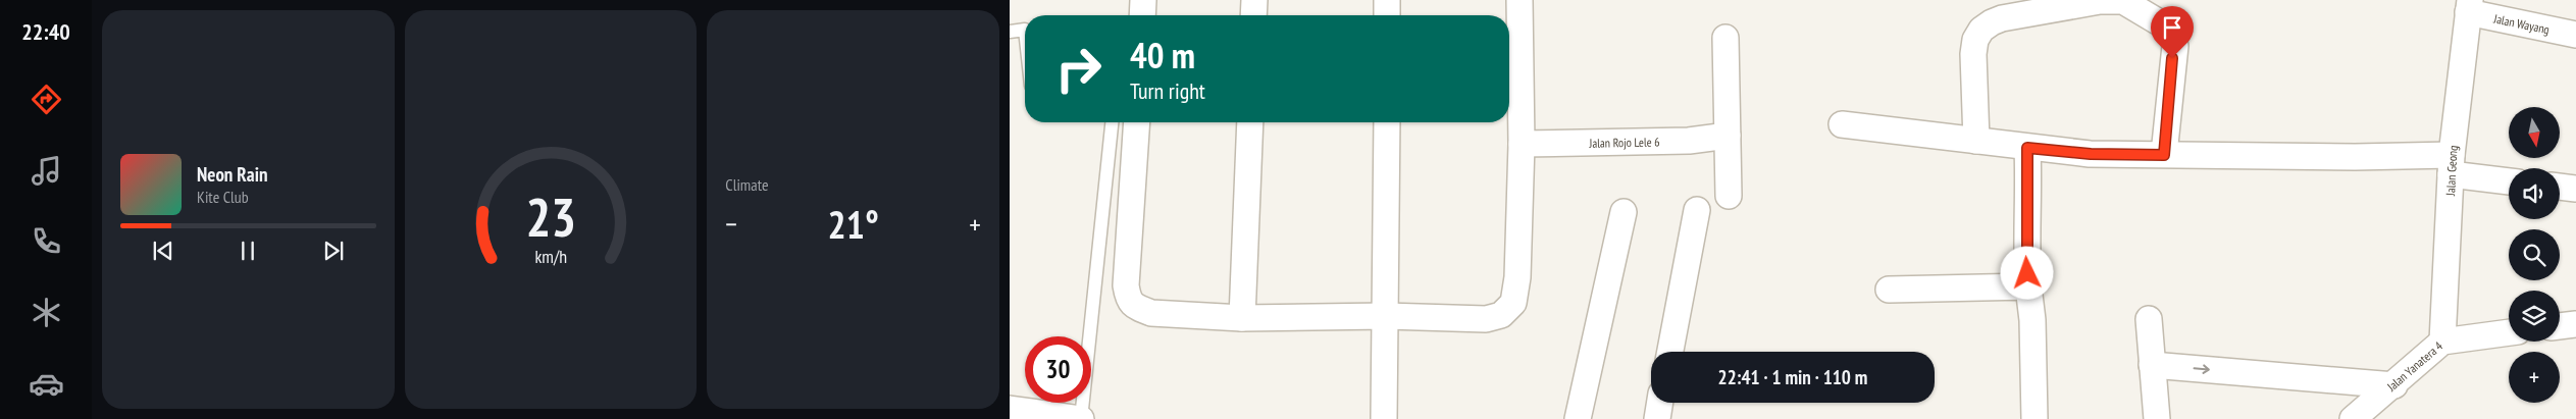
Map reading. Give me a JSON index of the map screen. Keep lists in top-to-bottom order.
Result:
{
  "streets": {
    "street": [
      "Jalan Wayang",
      "Jalan Rojo Lele 6",
      "Jalan Geong",
      "Jalan Yanatera 4"
    ]
  },
  "crossings": [
    ["Jalan Wayang", "Jalan Geong"],
    ["Jalan Geong", "Jalan Yanatera 4"]
  ],
  "north": "bottom",
  "page": {
    "tabs": "22:40",
    "tile": "Climate",
    "turn": ["40 m", "Turn right"],
    "map_buttons": "+",
    "song": ["Neon Rain", "Kite Club"],
    "heat": ["−", "21°", "+"],
    "limit": "30",
    "trip": "22:41 · 1 min · 110 m",
    "gauge": ["23", "km/h"]
  }
}
